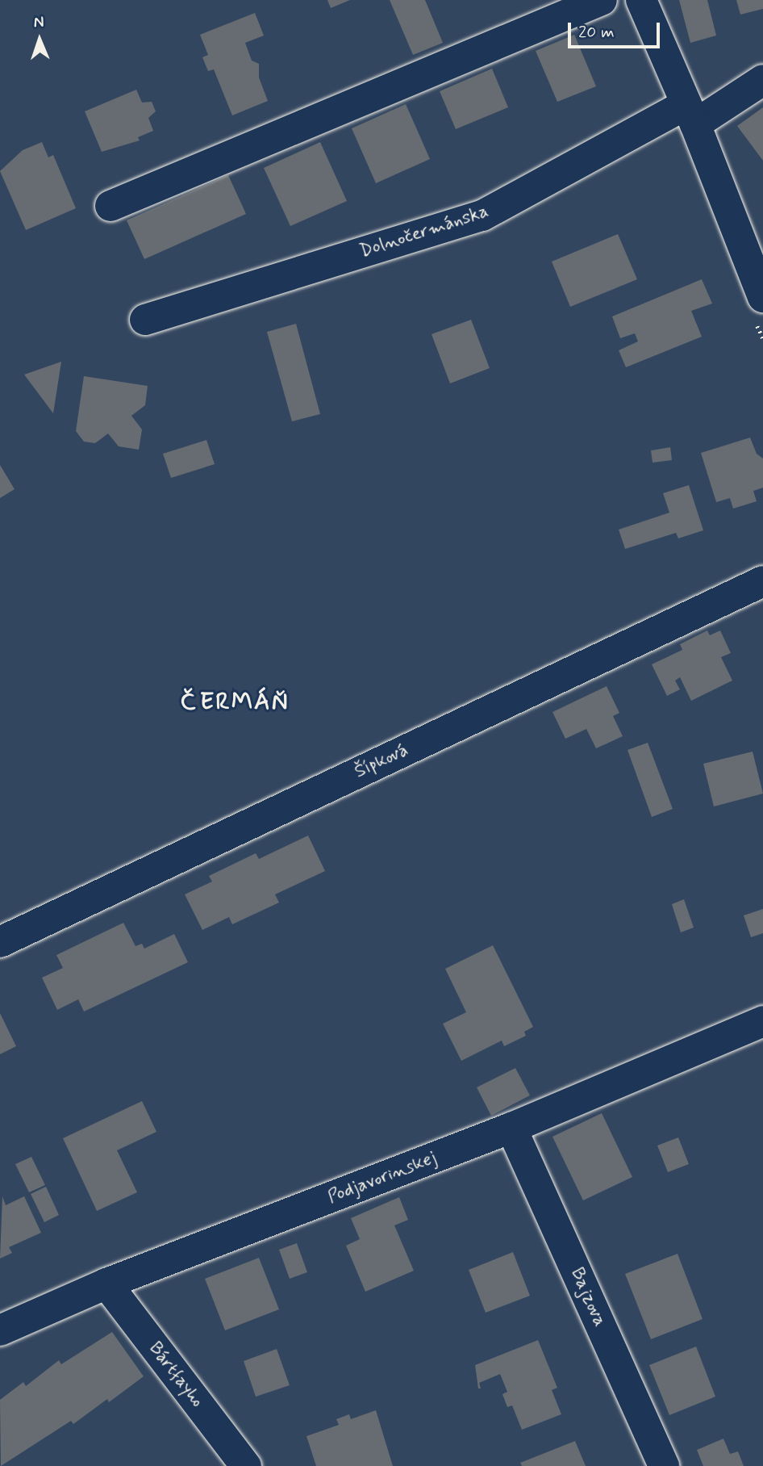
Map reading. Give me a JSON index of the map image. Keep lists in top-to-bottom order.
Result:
{
  "streets": {
    "street": [
      "Dolnočermánska",
      "Šípková",
      "Podjavorinskej",
      "Bajzova",
      "Bártfayho"
    ]
  },
  "crossings": [
    ["Podjavorinskej", "Bajzova"],
    ["Podjavorinskej", "Bártfayho"]
  ],
  "districts": ["ČERMÁŇ"],
  "scale_bar": "20 m",
  "north": "top"
}
